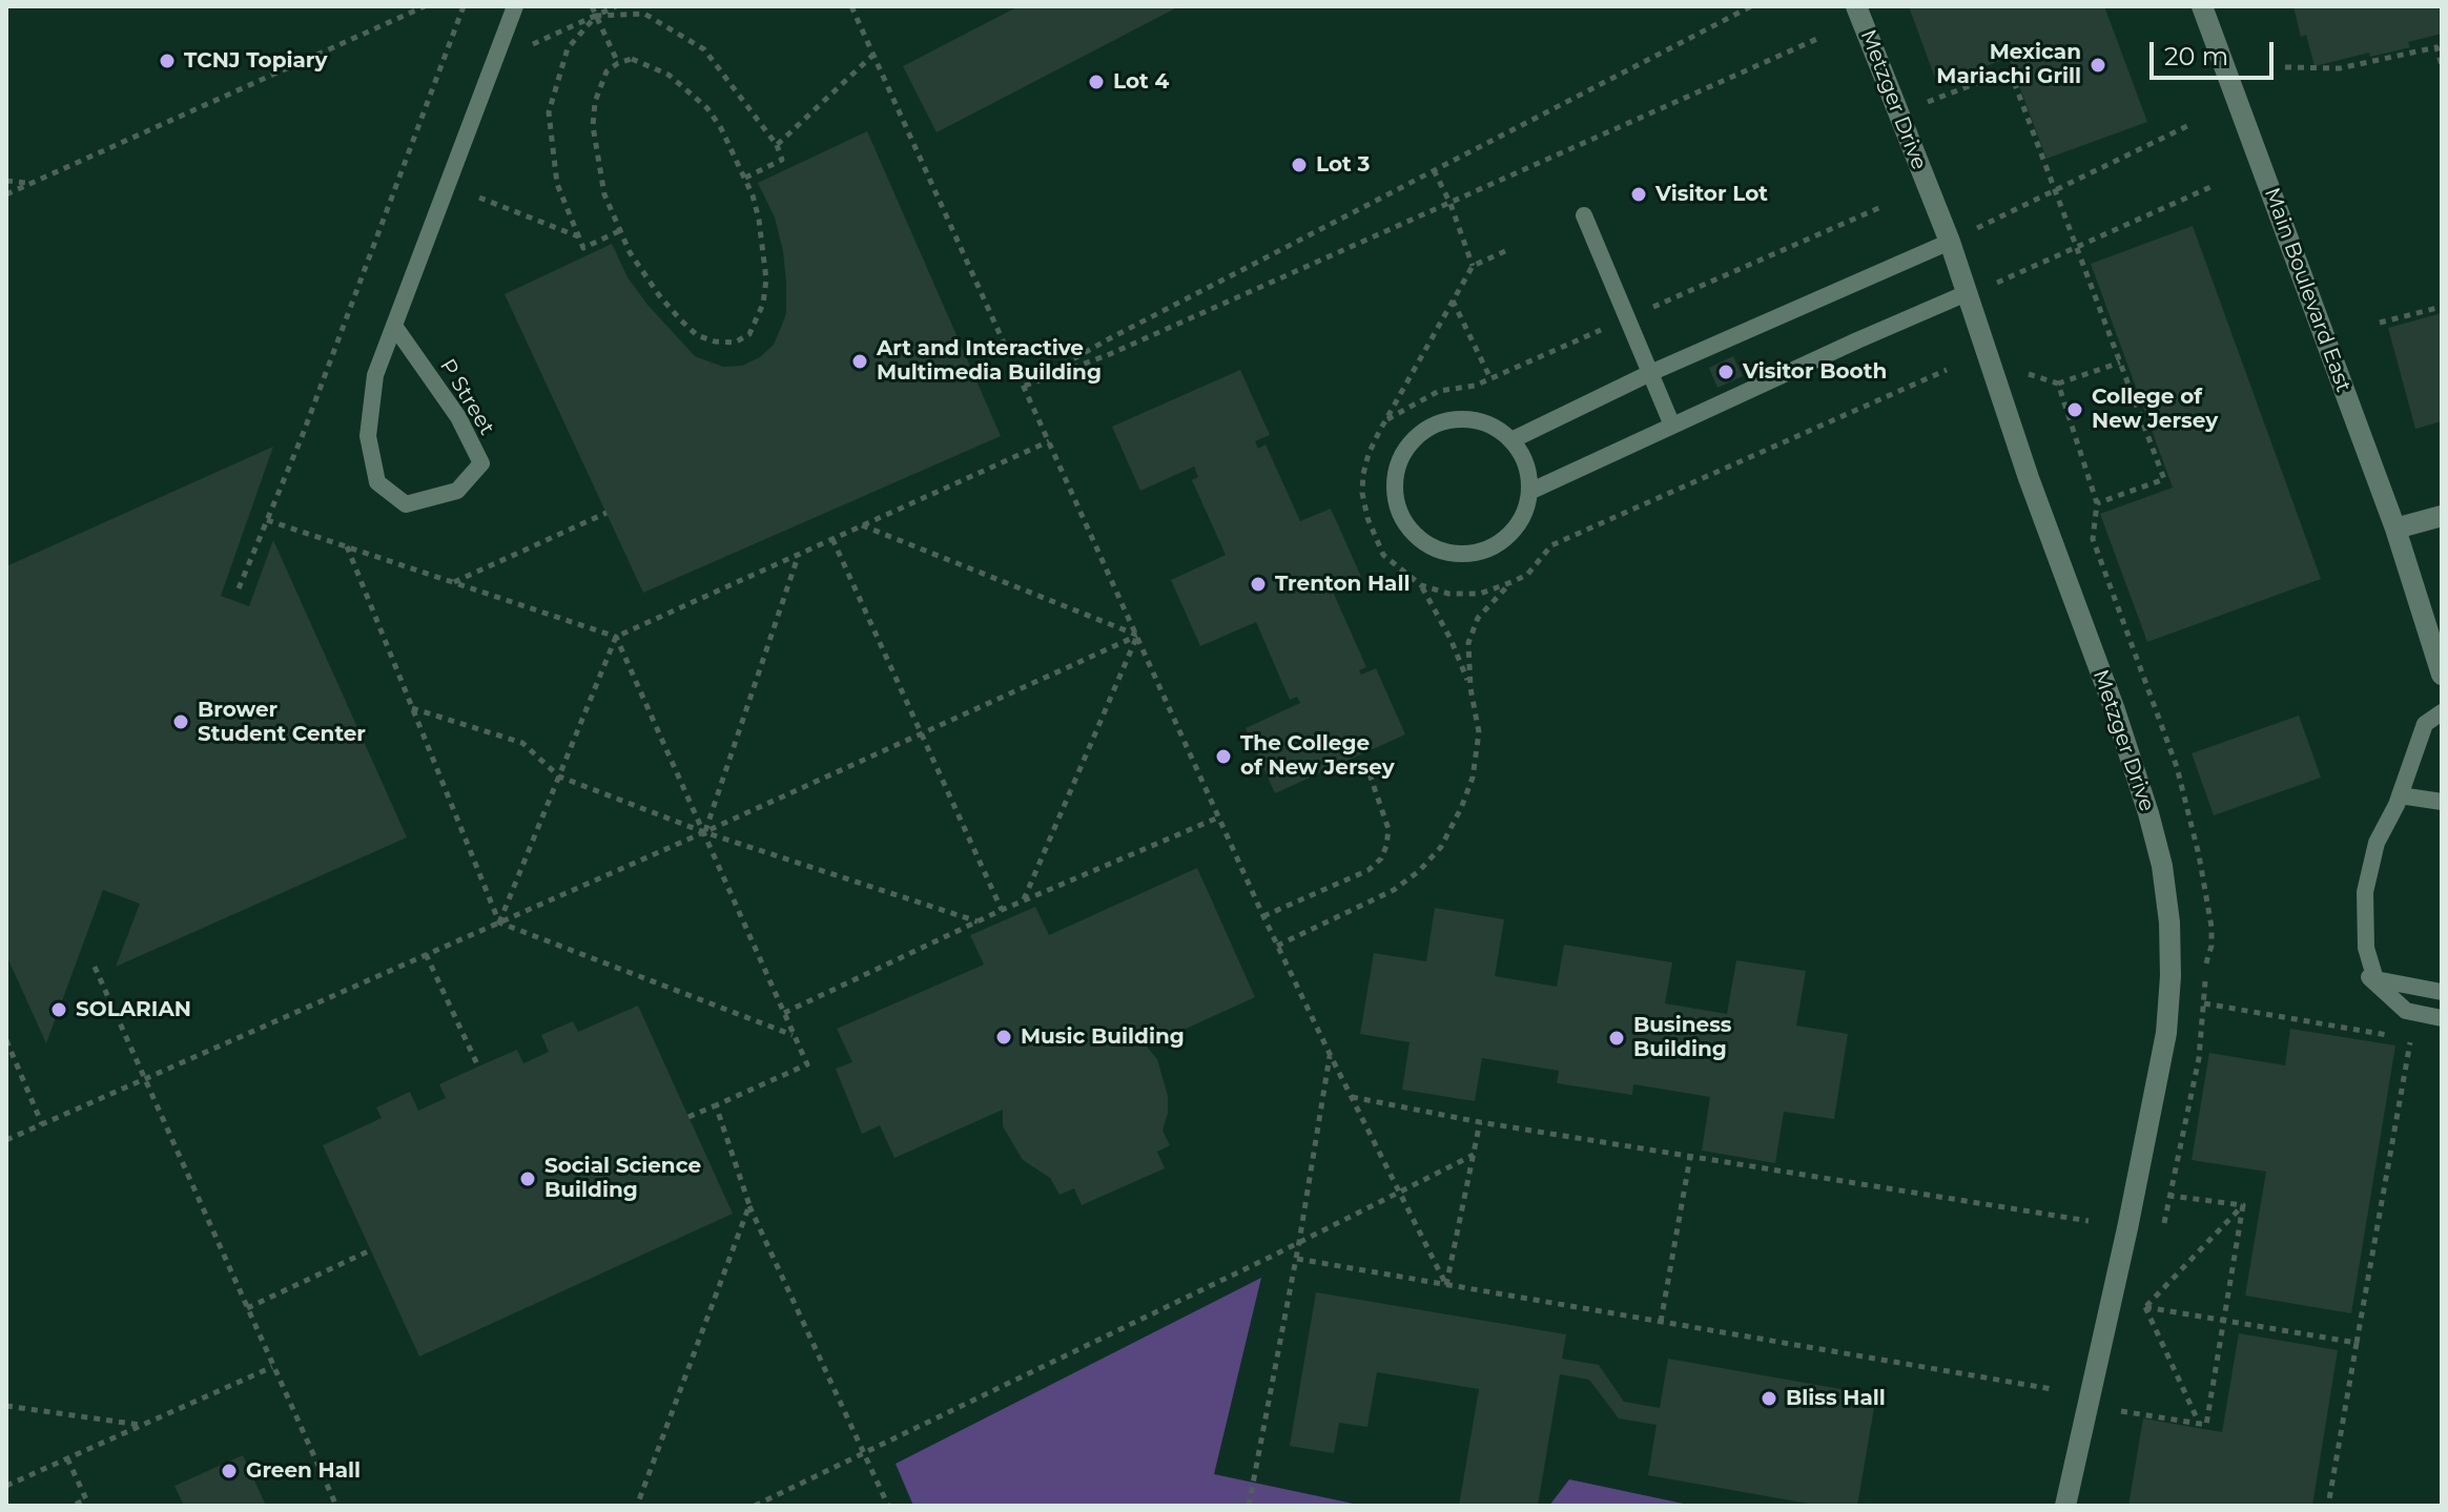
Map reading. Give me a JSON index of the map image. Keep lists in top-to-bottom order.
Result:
{
  "streets": {
    "street": ["Metzger Drive", "Main Boulevard East"],
    "lane": ["P Street"]
  },
  "places": [
    "TCNJ Topiary",
    "Mexican Mariachi Grill",
    "Lot 4",
    "Lot 3",
    "Visitor Lot",
    "Art and Interactive Multimedia Building",
    "Visitor Booth",
    "College of New Jersey",
    "Trenton Hall",
    "Brower Student Center",
    "The College of New Jersey",
    "SOLARIAN",
    "Music Building",
    "Business Building",
    "Social Science Building",
    "Bliss Hall",
    "Green Hall"
  ],
  "scale_bar": "20 m"
}
